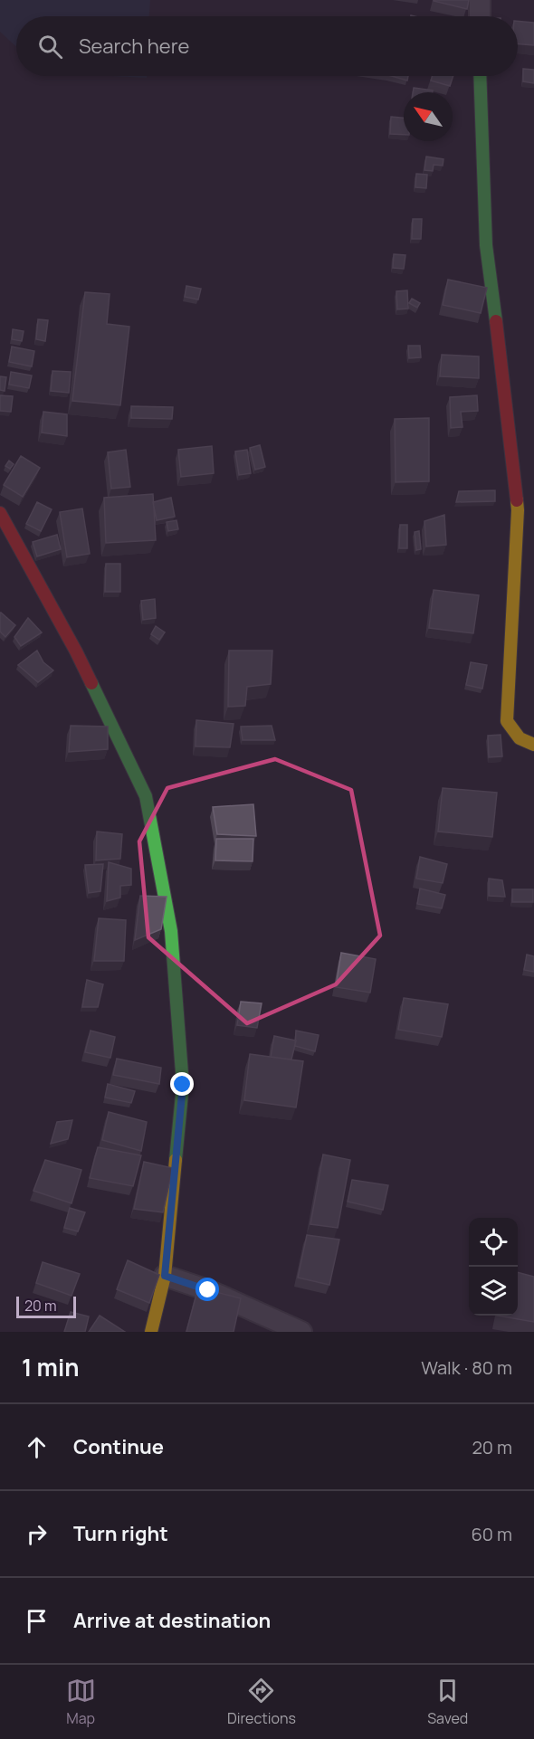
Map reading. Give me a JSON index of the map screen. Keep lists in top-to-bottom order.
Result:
{
  "scale_bar": "20 m",
  "north": "top left",
  "page": {
    "search": "Search here",
    "scale": "20 m",
    "heading": ["1 min", "Walk · 80 m"],
    "list": [
      ["Continue", "20 m"],
      ["Turn right", "60 m"],
      "Arrive at destination"
    ],
    "nav": ["Map", "Directions", "Saved"]
  }
}
